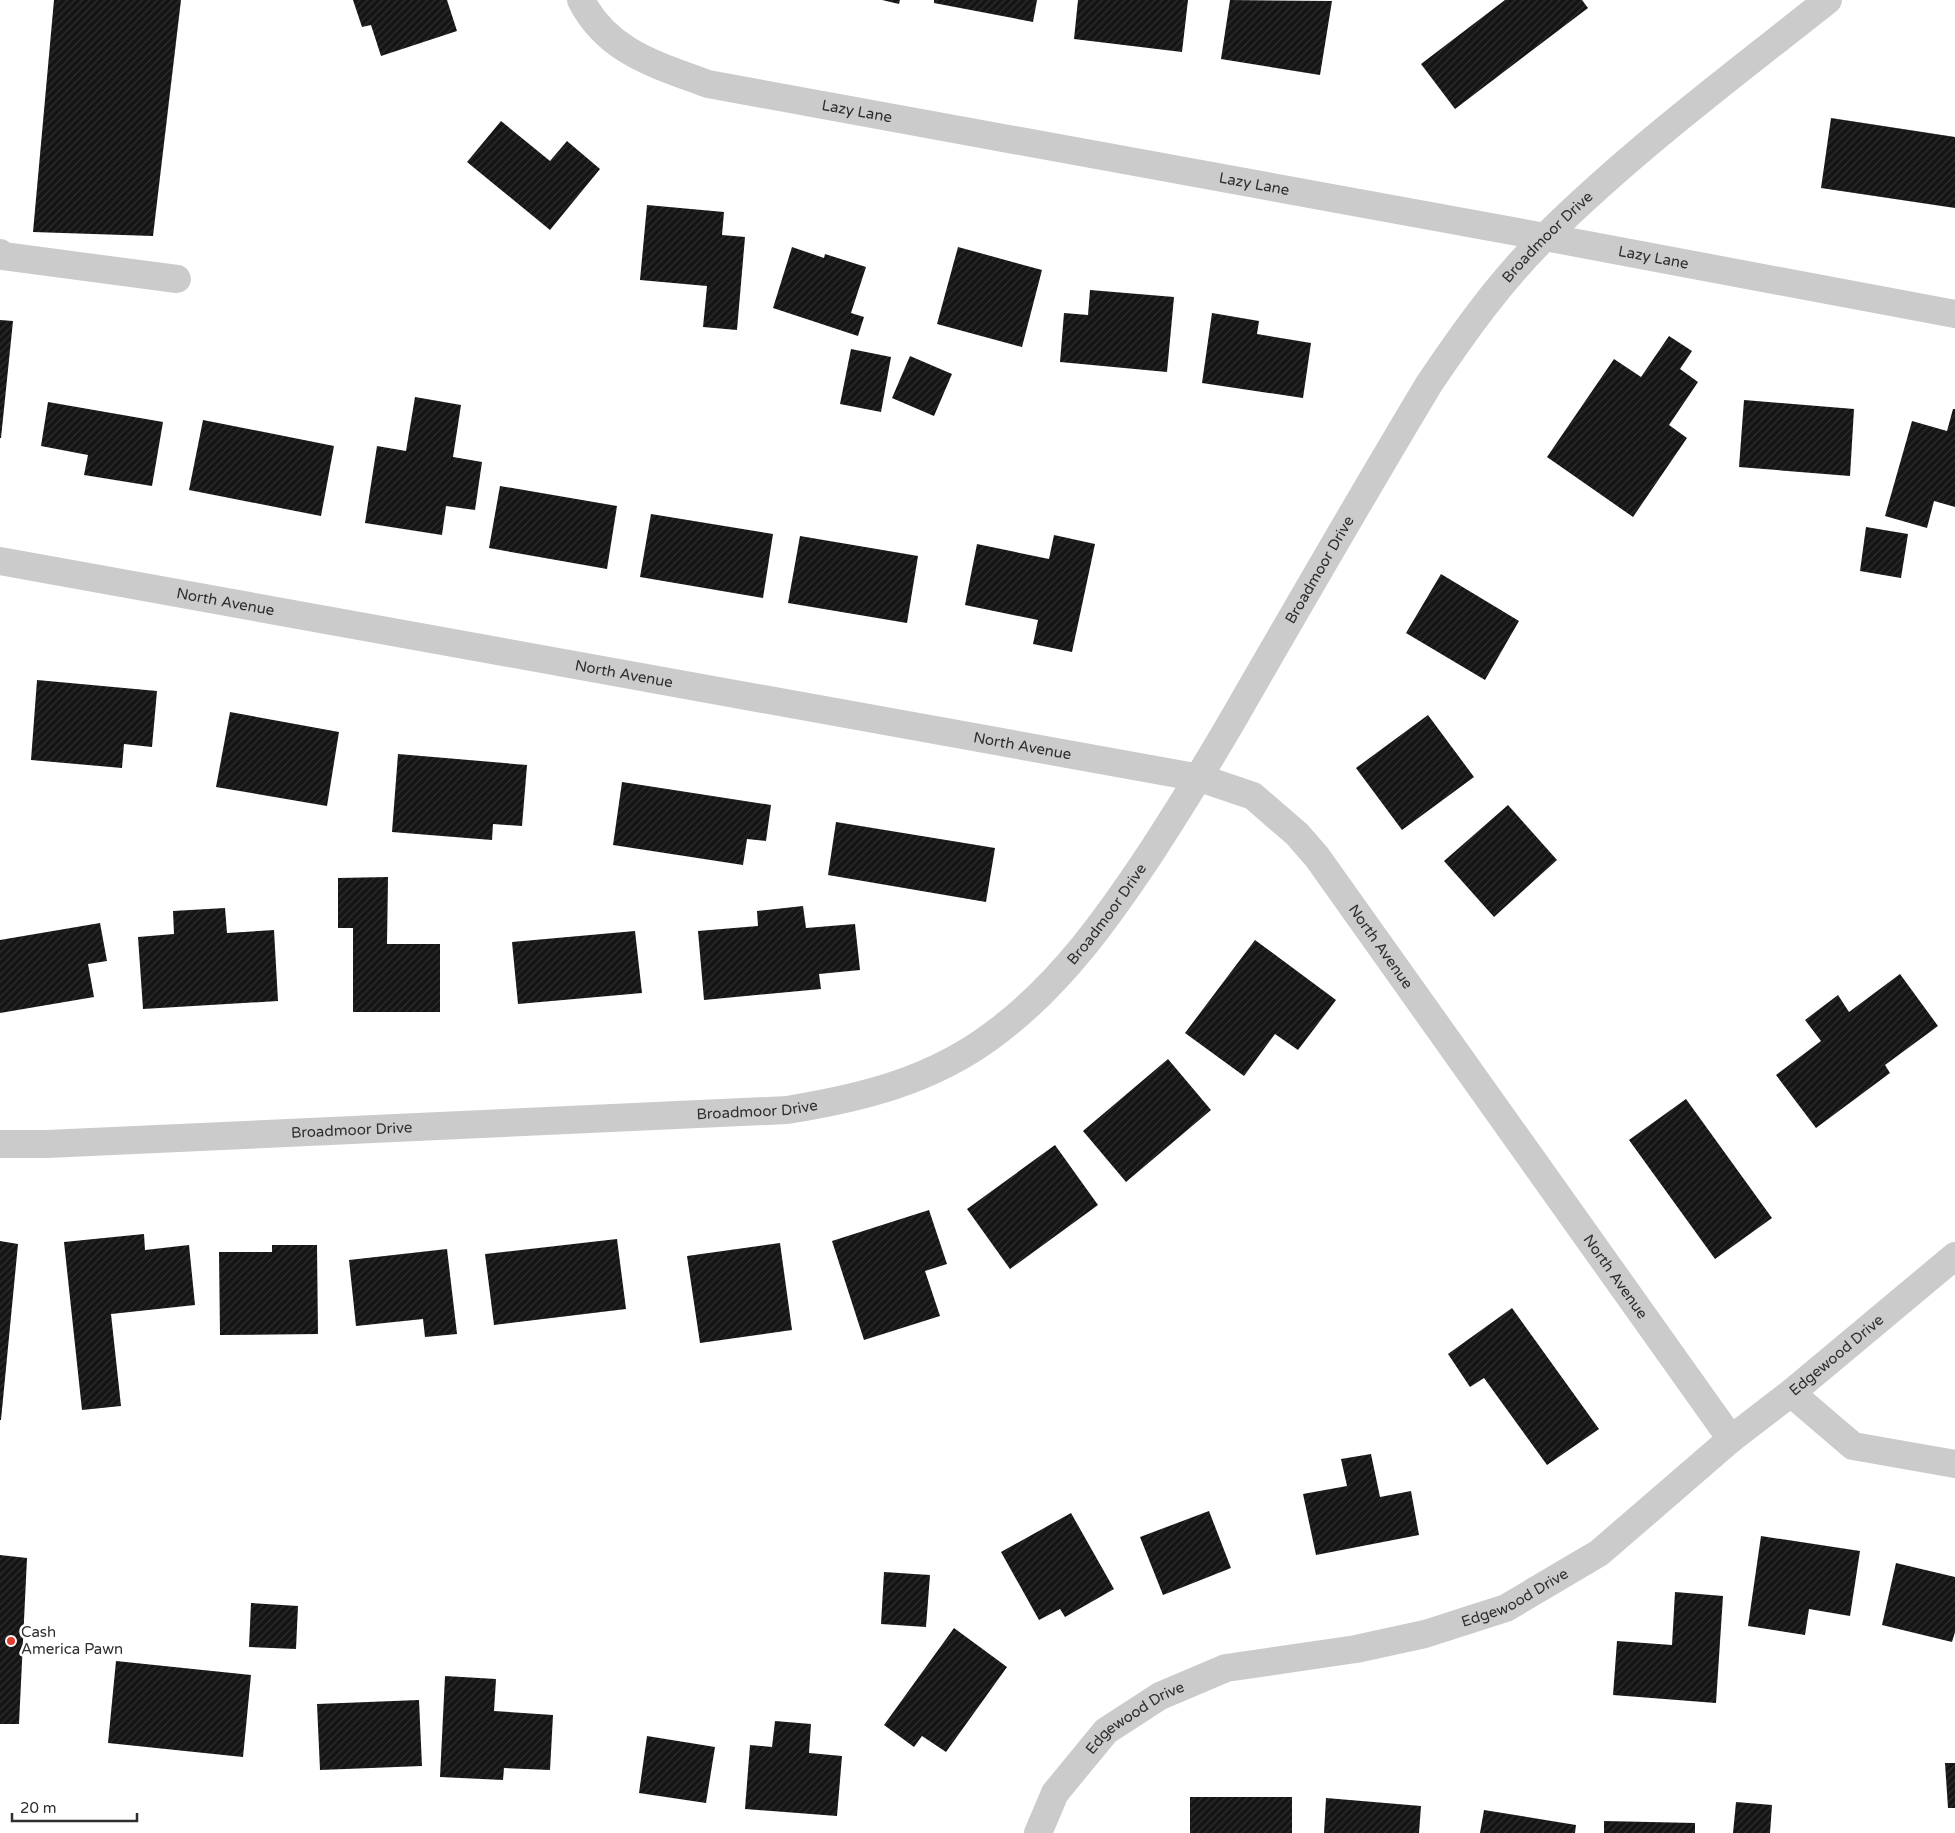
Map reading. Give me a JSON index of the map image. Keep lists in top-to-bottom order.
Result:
{
  "streets": {
    "street": [
      "Lazy Lane",
      "Broadmoor Drive",
      "North Avenue",
      "Edgewood Drive"
    ]
  },
  "crossings": [
    ["Lazy Lane", "Broadmoor Drive"],
    ["Broadmoor Drive", "North Avenue"],
    ["North Avenue", "Edgewood Drive"]
  ],
  "places": ["Cash America Pawn"],
  "scale_bar": "20 m"
}
